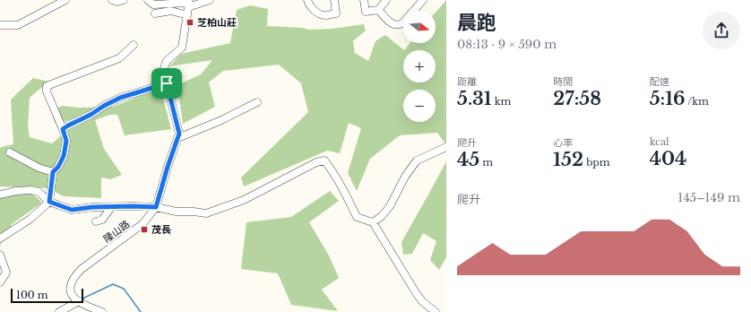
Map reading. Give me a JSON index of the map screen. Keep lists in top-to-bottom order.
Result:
{
  "streets": {
    "street": ["隆山路"]
  },
  "places": {
    "transit": ["芝柏山莊", "茂長"]
  },
  "scale_bar": "100 m",
  "north": "right",
  "page": {
    "heading": ["晨跑", "08:13 · 9 × 590 m"],
    "map_buttons": ["+", "−"],
    "stats": [
      ["距離", "5.31 km"],
      ["時間", "27:58"],
      ["配速", "5:16 /km"],
      ["爬升", "45 m"],
      ["心率", "152 bpm"],
      ["kcal", "404"]
    ],
    "chart": ["爬升", "145–149 m"],
    "scale": "100 m"
  }
}
